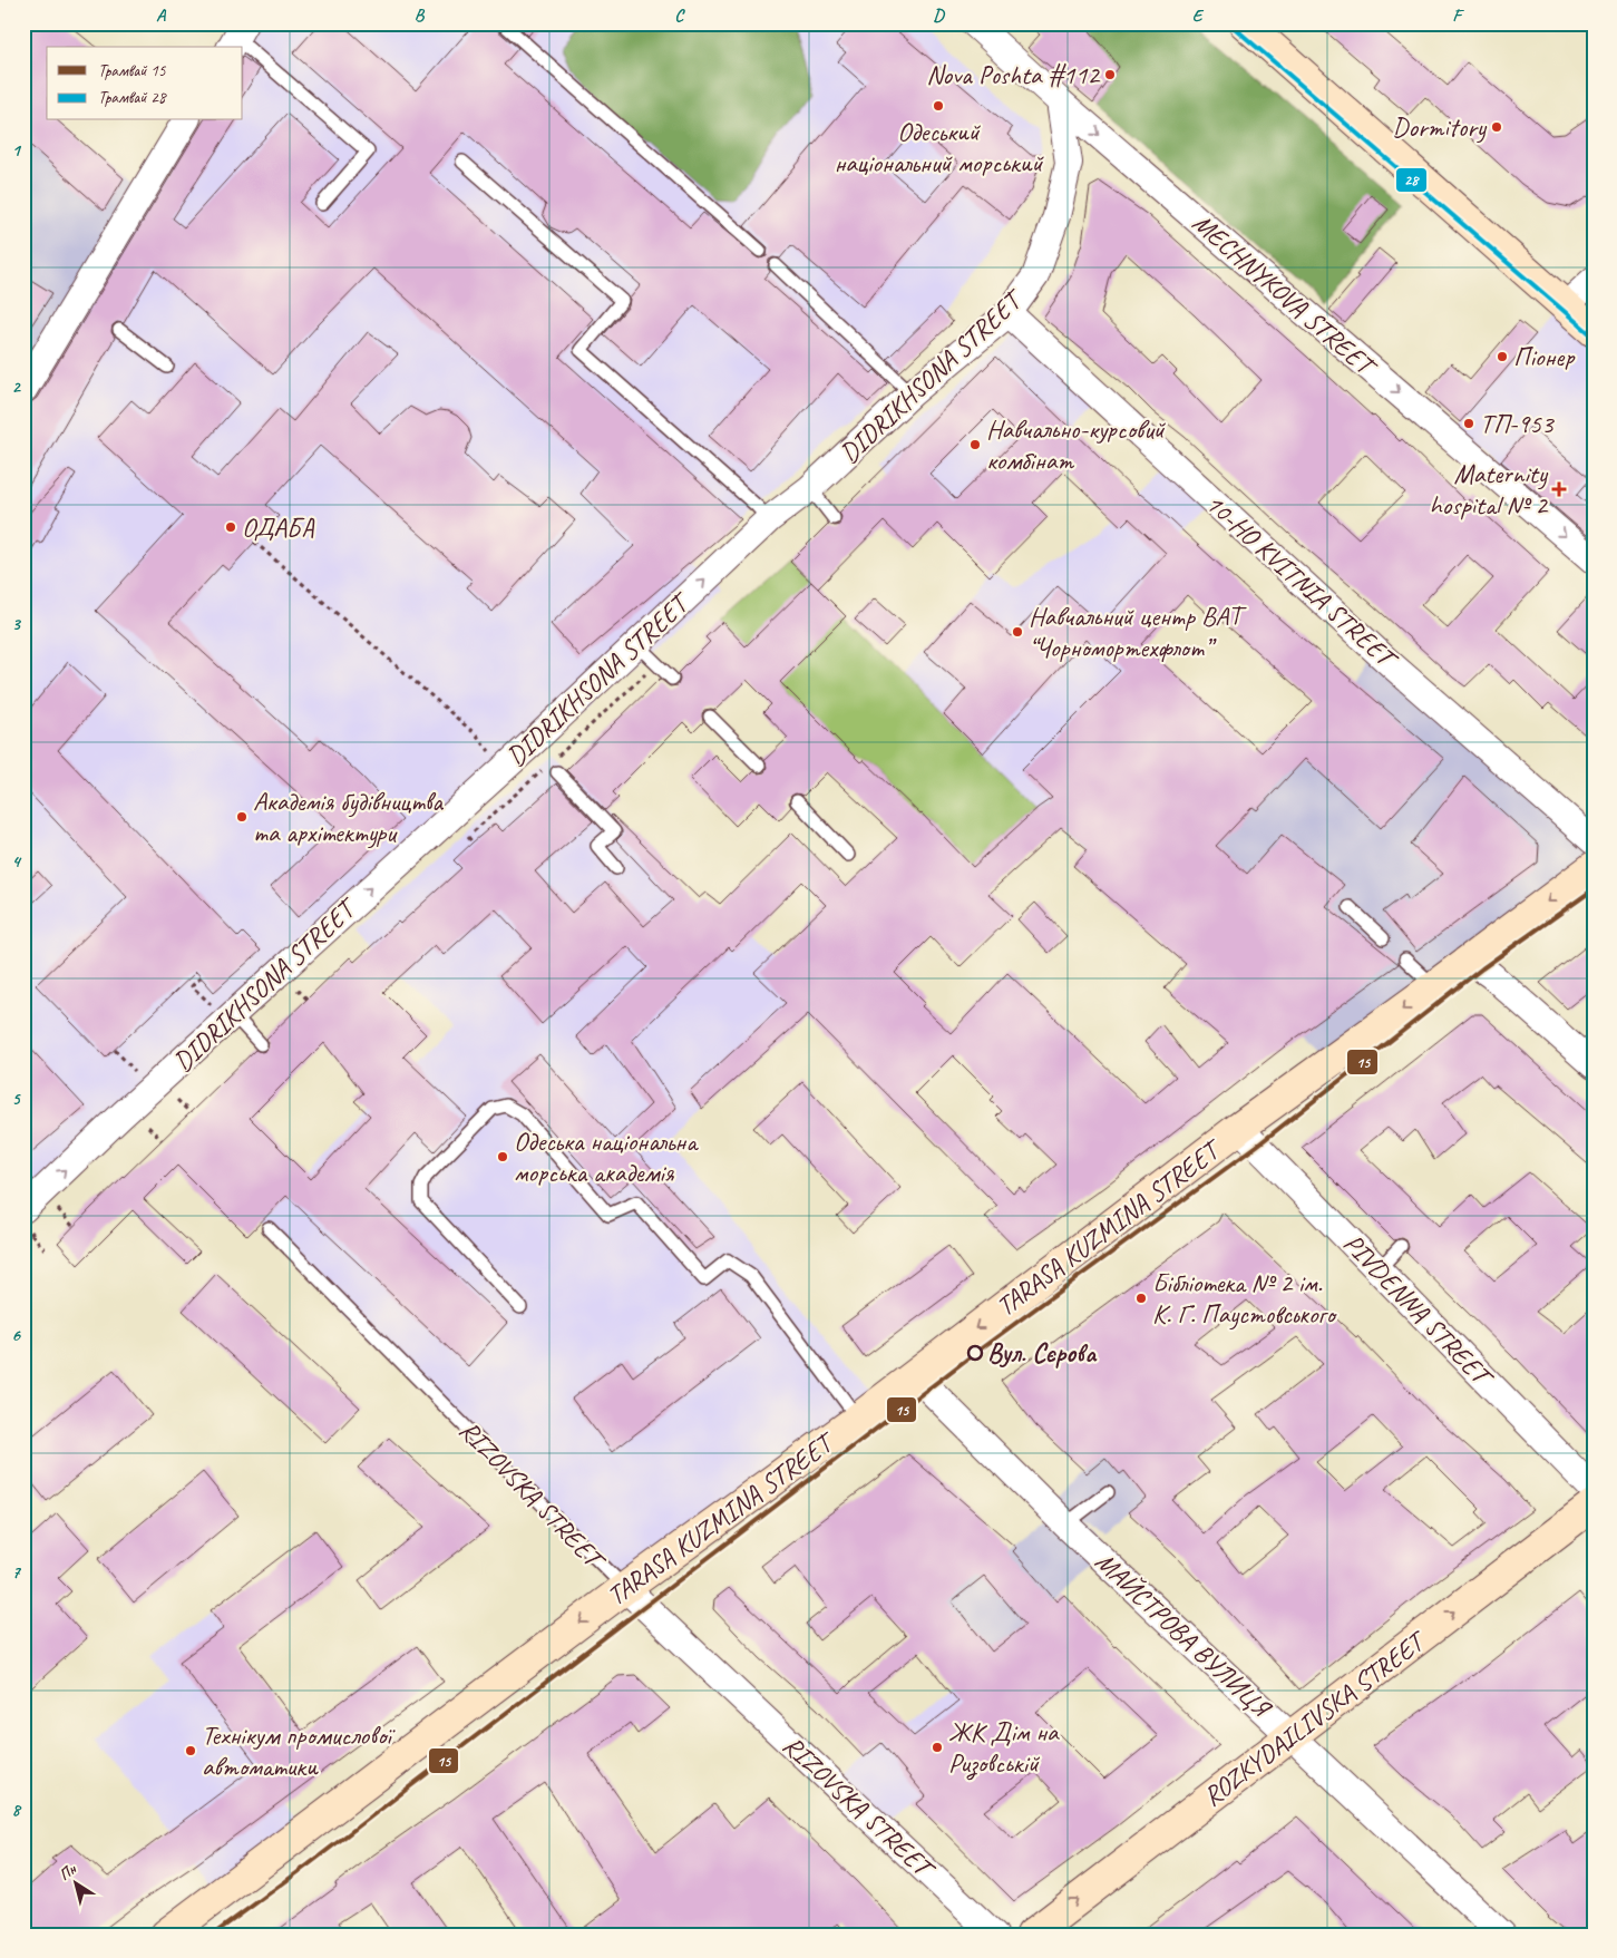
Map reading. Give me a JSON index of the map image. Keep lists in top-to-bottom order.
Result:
{
  "streets": {
    "street": [
      "MECHNYKOVA STREET",
      "DIDRIKHSONA STREET",
      "10-HO KVITNIA STREET",
      "TARASA KUZMINA STREET",
      "PIVDENNA STREET",
      "RIZOVSKA STREET",
      "МАЙСТРОВА ВУЛИЦЯ",
      "ROZKYDAILIVSKA STREET"
    ]
  },
  "crossings": [
    ["MECHNYKOVA STREET", "DIDRIKHSONA STREET"],
    ["DIDRIKHSONA STREET", "10-HO KVITNIA STREET"],
    ["TARASA KUZMINA STREET", "PIVDENNA STREET"],
    ["TARASA KUZMINA STREET", "RIZOVSKA STREET"],
    ["TARASA KUZMINA STREET", "МАЙСТРОВА ВУЛИЦЯ"],
    ["МАЙСТРОВА ВУЛИЦЯ", "ROZKYDAILIVSKA STREET"]
  ],
  "one_way": ["DIDRIKHSONA STREET", "TARASA KUZMINA STREET", "ROZKYDAILIVSKA STREET"],
  "places": {
    "other": [
      "Nova Poshta #112",
      "Одеський національний морський",
      "Dormitory",
      "Піонер",
      "ТП-953",
      "Навчально-курсовий комбінат",
      "ОДАБА",
      "Навчальний центр ВАТ “Чорномортехфлот”",
      "Академія будівництва та архітектури",
      "Одеська національна морська академія",
      "Бібліотека № 2 ім. К. Г. Паустовського",
      "Вул. Сєрова",
      "ЖК Дім на Ризовській",
      "Технікум промислової автоматики"
    ],
    "health": ["Maternity hospital № 2"]
  },
  "lines": ["tram line 28", "tram line 15"],
  "legend": ["Трамвай 15", "Трамвай 28"],
  "north": "top left",
  "grid": {
    "columns": [
      "A",
      "B",
      "C",
      "D",
      "E",
      "F"
    ],
    "rows": [
      "1",
      "2",
      "3",
      "4",
      "5",
      "6",
      "7",
      "8"
    ]
  }
}
